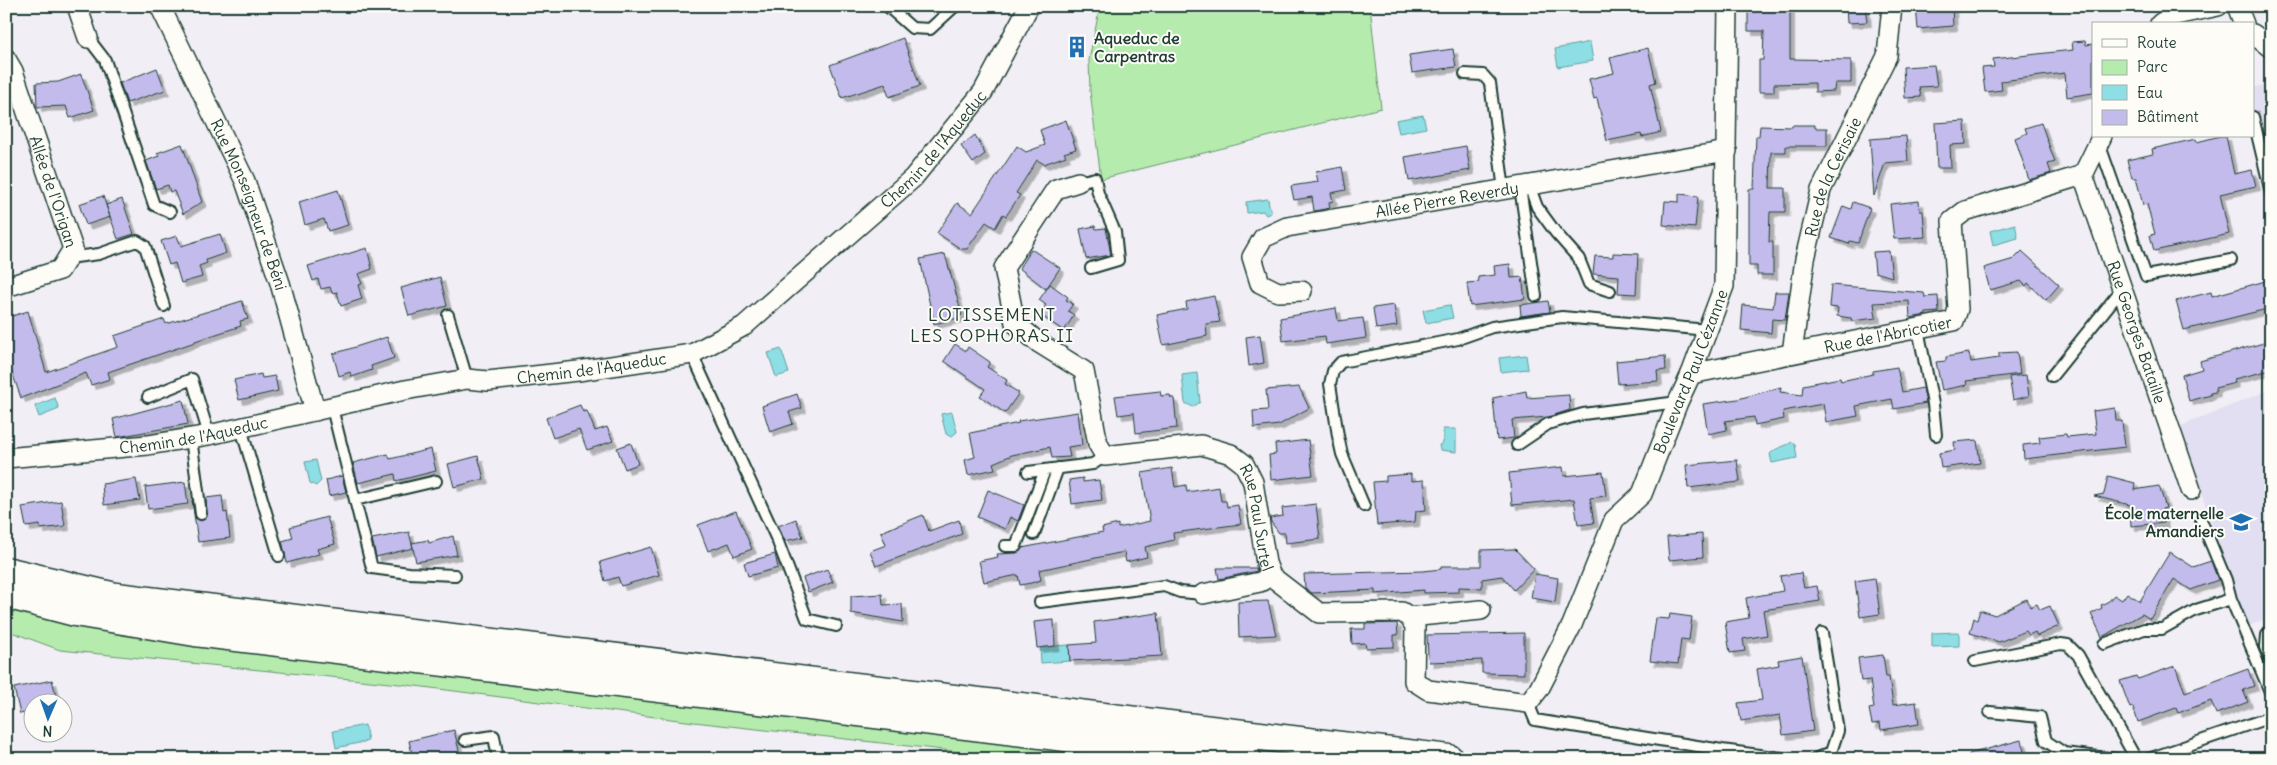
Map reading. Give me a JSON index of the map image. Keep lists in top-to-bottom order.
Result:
{
  "streets": {
    "street": [
      "Chemin de l'Aqueduc",
      "Rue de la Cerisaie",
      "Allée de l'Origan",
      "Allée Pierre Reverdy",
      "Rue Monseigneur de Béni",
      "Rue de l'Abricotier",
      "Rue Georges Bataille",
      "Boulevard Paul Cézanne",
      "Rue Paul Surtel"
    ]
  },
  "crossings": [
    ["Chemin de l'Aqueduc", "Rue Monseigneur de Béni"],
    ["Rue de la Cerisaie", "Rue de l'Abricotier"],
    ["Allée Pierre Reverdy", "Boulevard Paul Cézanne"],
    ["Rue de l'Abricotier", "Rue Georges Bataille"],
    ["Rue de l'Abricotier", "Boulevard Paul Cézanne"]
  ],
  "districts": ["LOTISSEMENT LES SOPHORAS II"],
  "places": {
    "building": ["Aqueduc de Carpentras"],
    "school or university": ["École maternelle Amandiers"]
  },
  "legend": [
    "Route",
    "Parc",
    "Eau",
    "Bâtiment"
  ],
  "north": "bottom"
}
